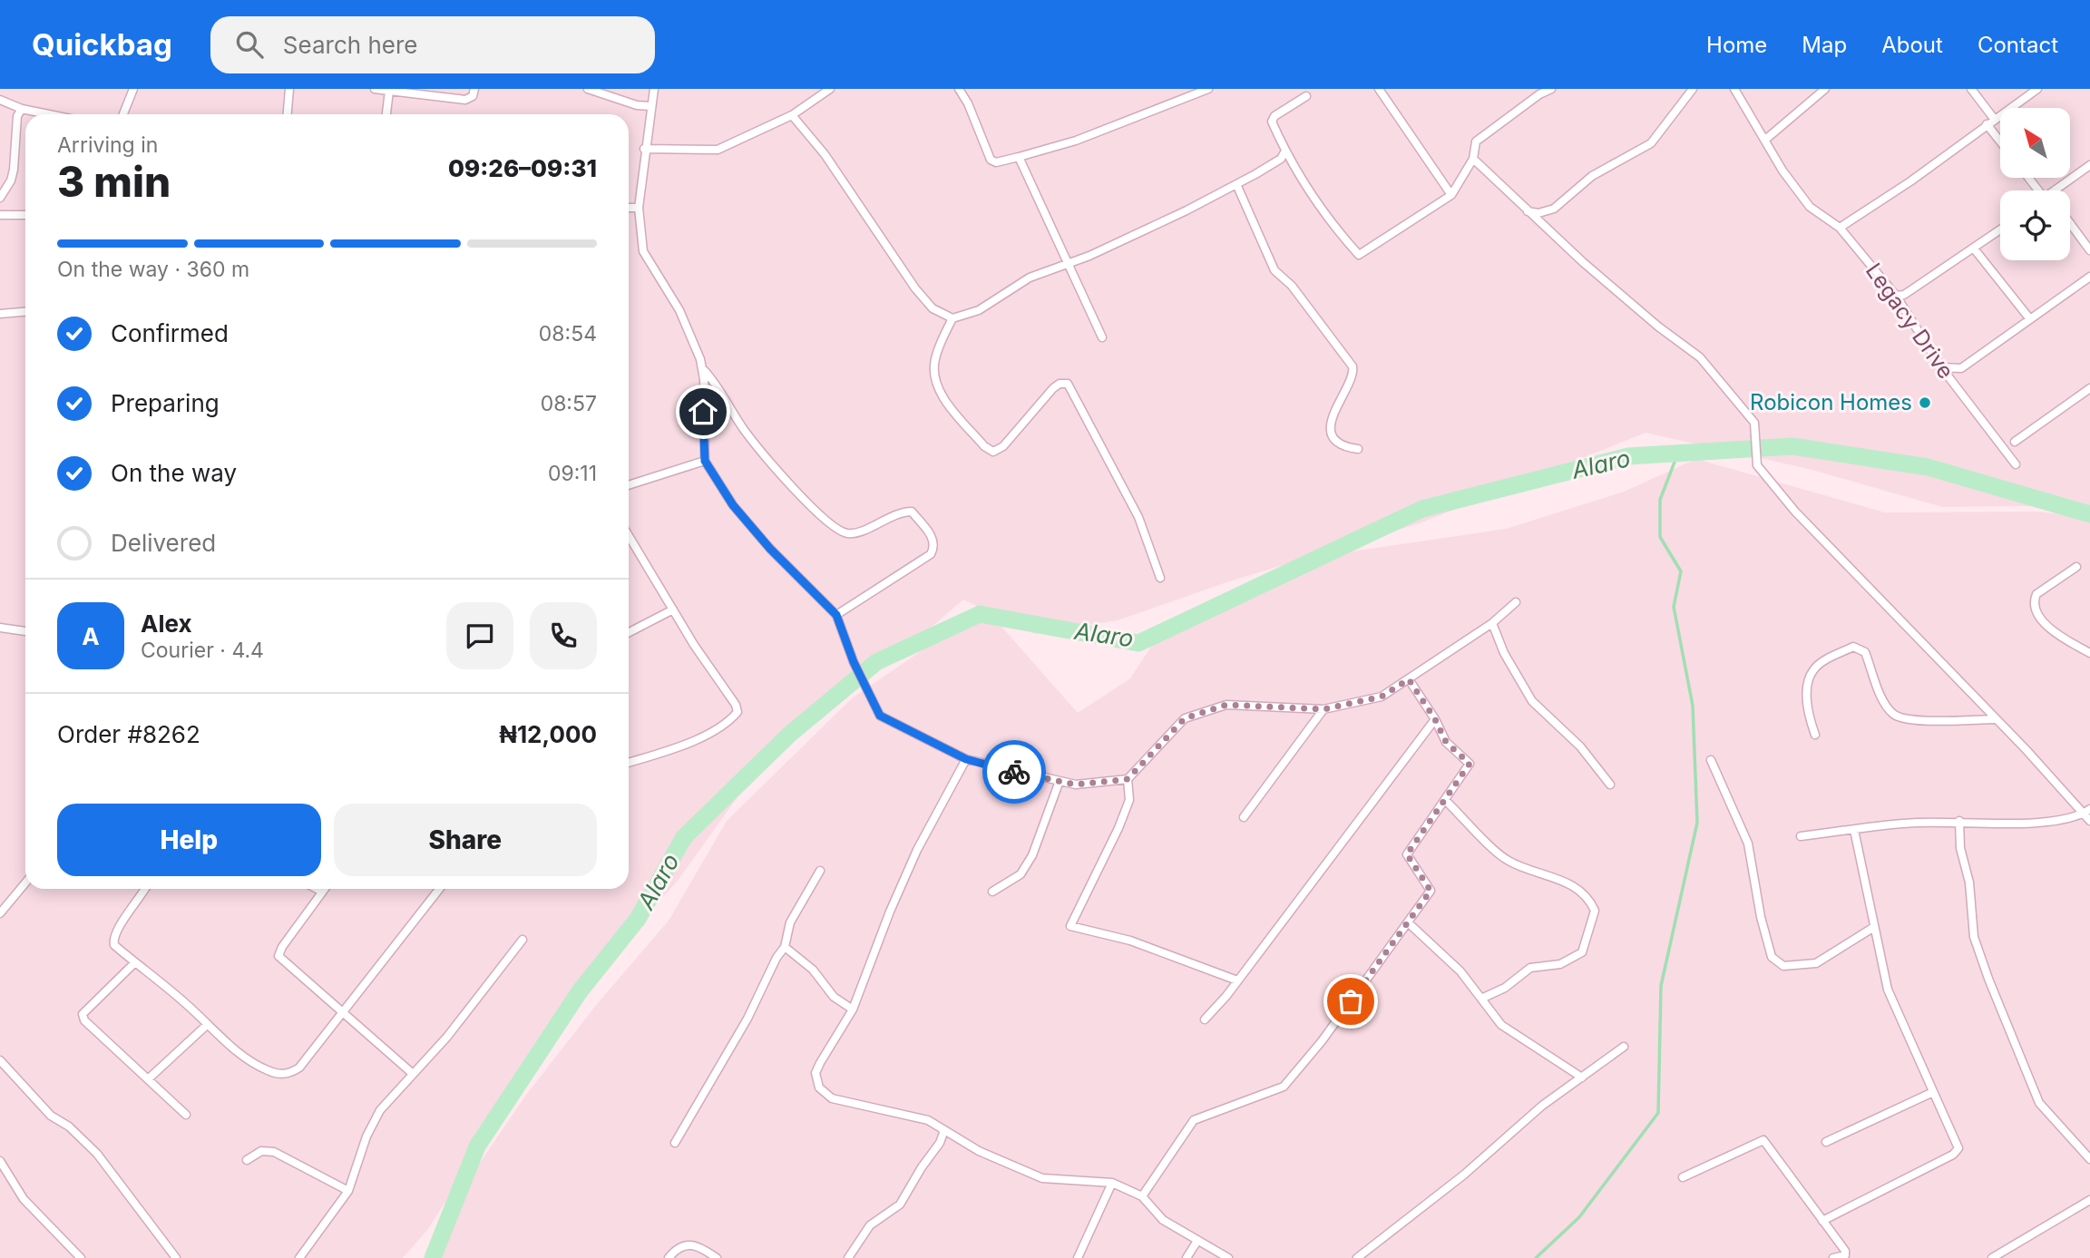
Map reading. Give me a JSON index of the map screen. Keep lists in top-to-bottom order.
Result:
{
  "streets": {
    "street": ["Legacy Drive"]
  },
  "water": ["Alaro"],
  "places": ["Robicon Homes"],
  "north": "top left",
  "page": {
    "header": "Quickbag",
    "search": "Search here",
    "nav": [
      "Home",
      "Map",
      "About",
      "Contact"
    ],
    "heading": ["3 min", "Arriving in", "09:26–09:31"],
    "panel": [
      "Alex",
      "Courier · 4.4",
      "Order #8262",
      "₦12,000"
    ],
    "bar": "On the way · 360 m",
    "list": [
      ["Confirmed", "08:54"],
      ["Preparing", "08:57"],
      ["On the way", "09:11"],
      "Delivered"
    ],
    "round": "A",
    "buttons": ["Help", "Share"]
  }
}
